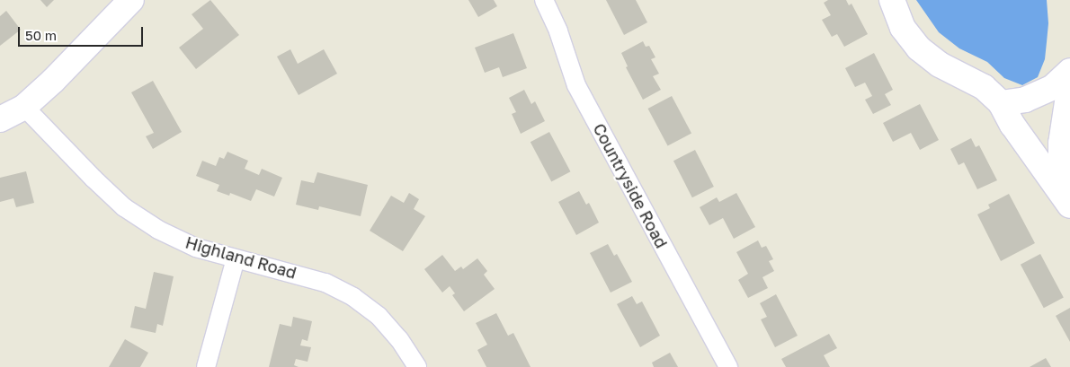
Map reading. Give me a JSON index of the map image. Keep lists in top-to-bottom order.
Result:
{
  "streets": {
    "street": ["Countryside Road", "Highland Road"]
  },
  "scale_bar": "50 m"
}
